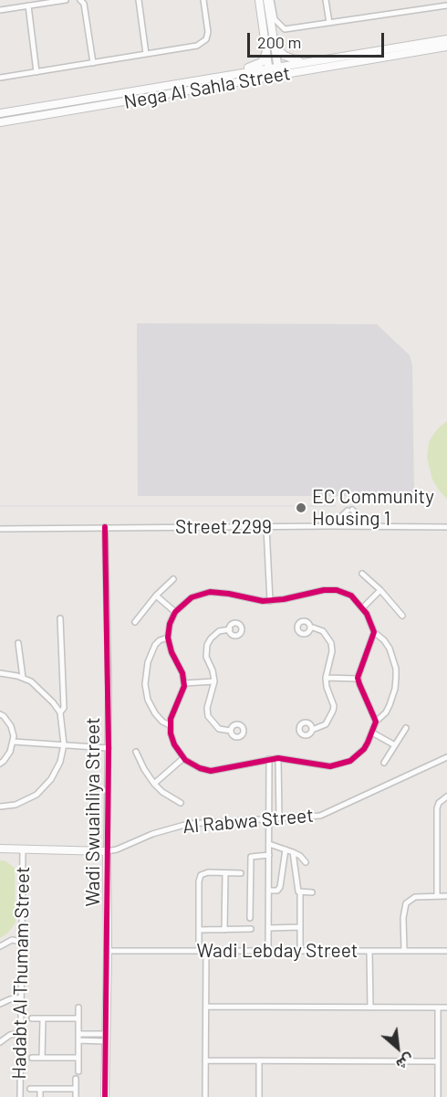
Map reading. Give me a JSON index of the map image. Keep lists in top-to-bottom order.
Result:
{
  "streets": {
    "street": [
      "Nega Al Sahla Street",
      "Street 2299",
      "Wadi Swuaihliya Street",
      "Al Rabwa Street",
      "Wadi Lebday Street",
      "Hadabt Al Thumam Street"
    ]
  },
  "crossings": [
    ["Street 2299", "Wadi Swuaihliya Street"],
    ["Wadi Swuaihliya Street", "Al Rabwa Street"],
    ["Wadi Swuaihliya Street", "Wadi Lebday Street"]
  ],
  "places": ["EC Community Housing 1"],
  "scale_bar": "200 m",
  "north": "bottom right"
}
